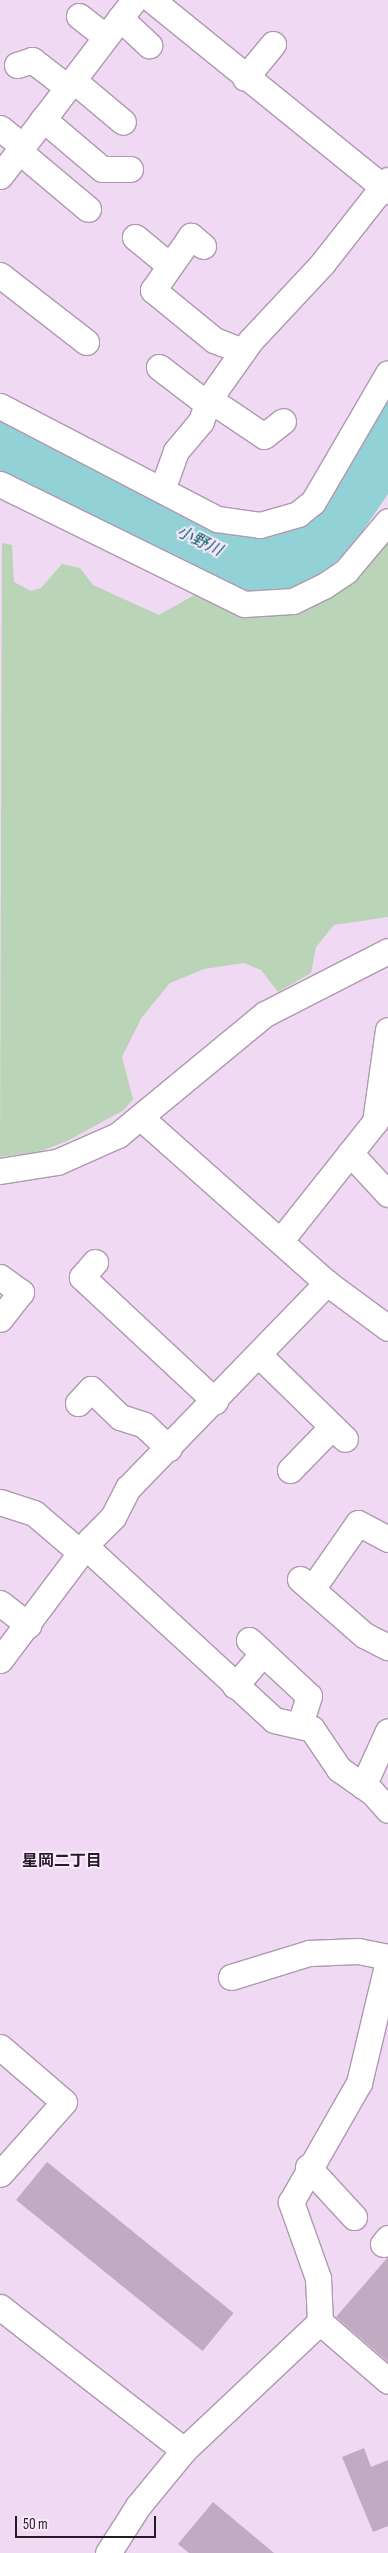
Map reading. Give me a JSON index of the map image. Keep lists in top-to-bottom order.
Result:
{
  "districts": ["星岡二丁目"],
  "water": ["小野川"],
  "scale_bar": "50 m"
}
